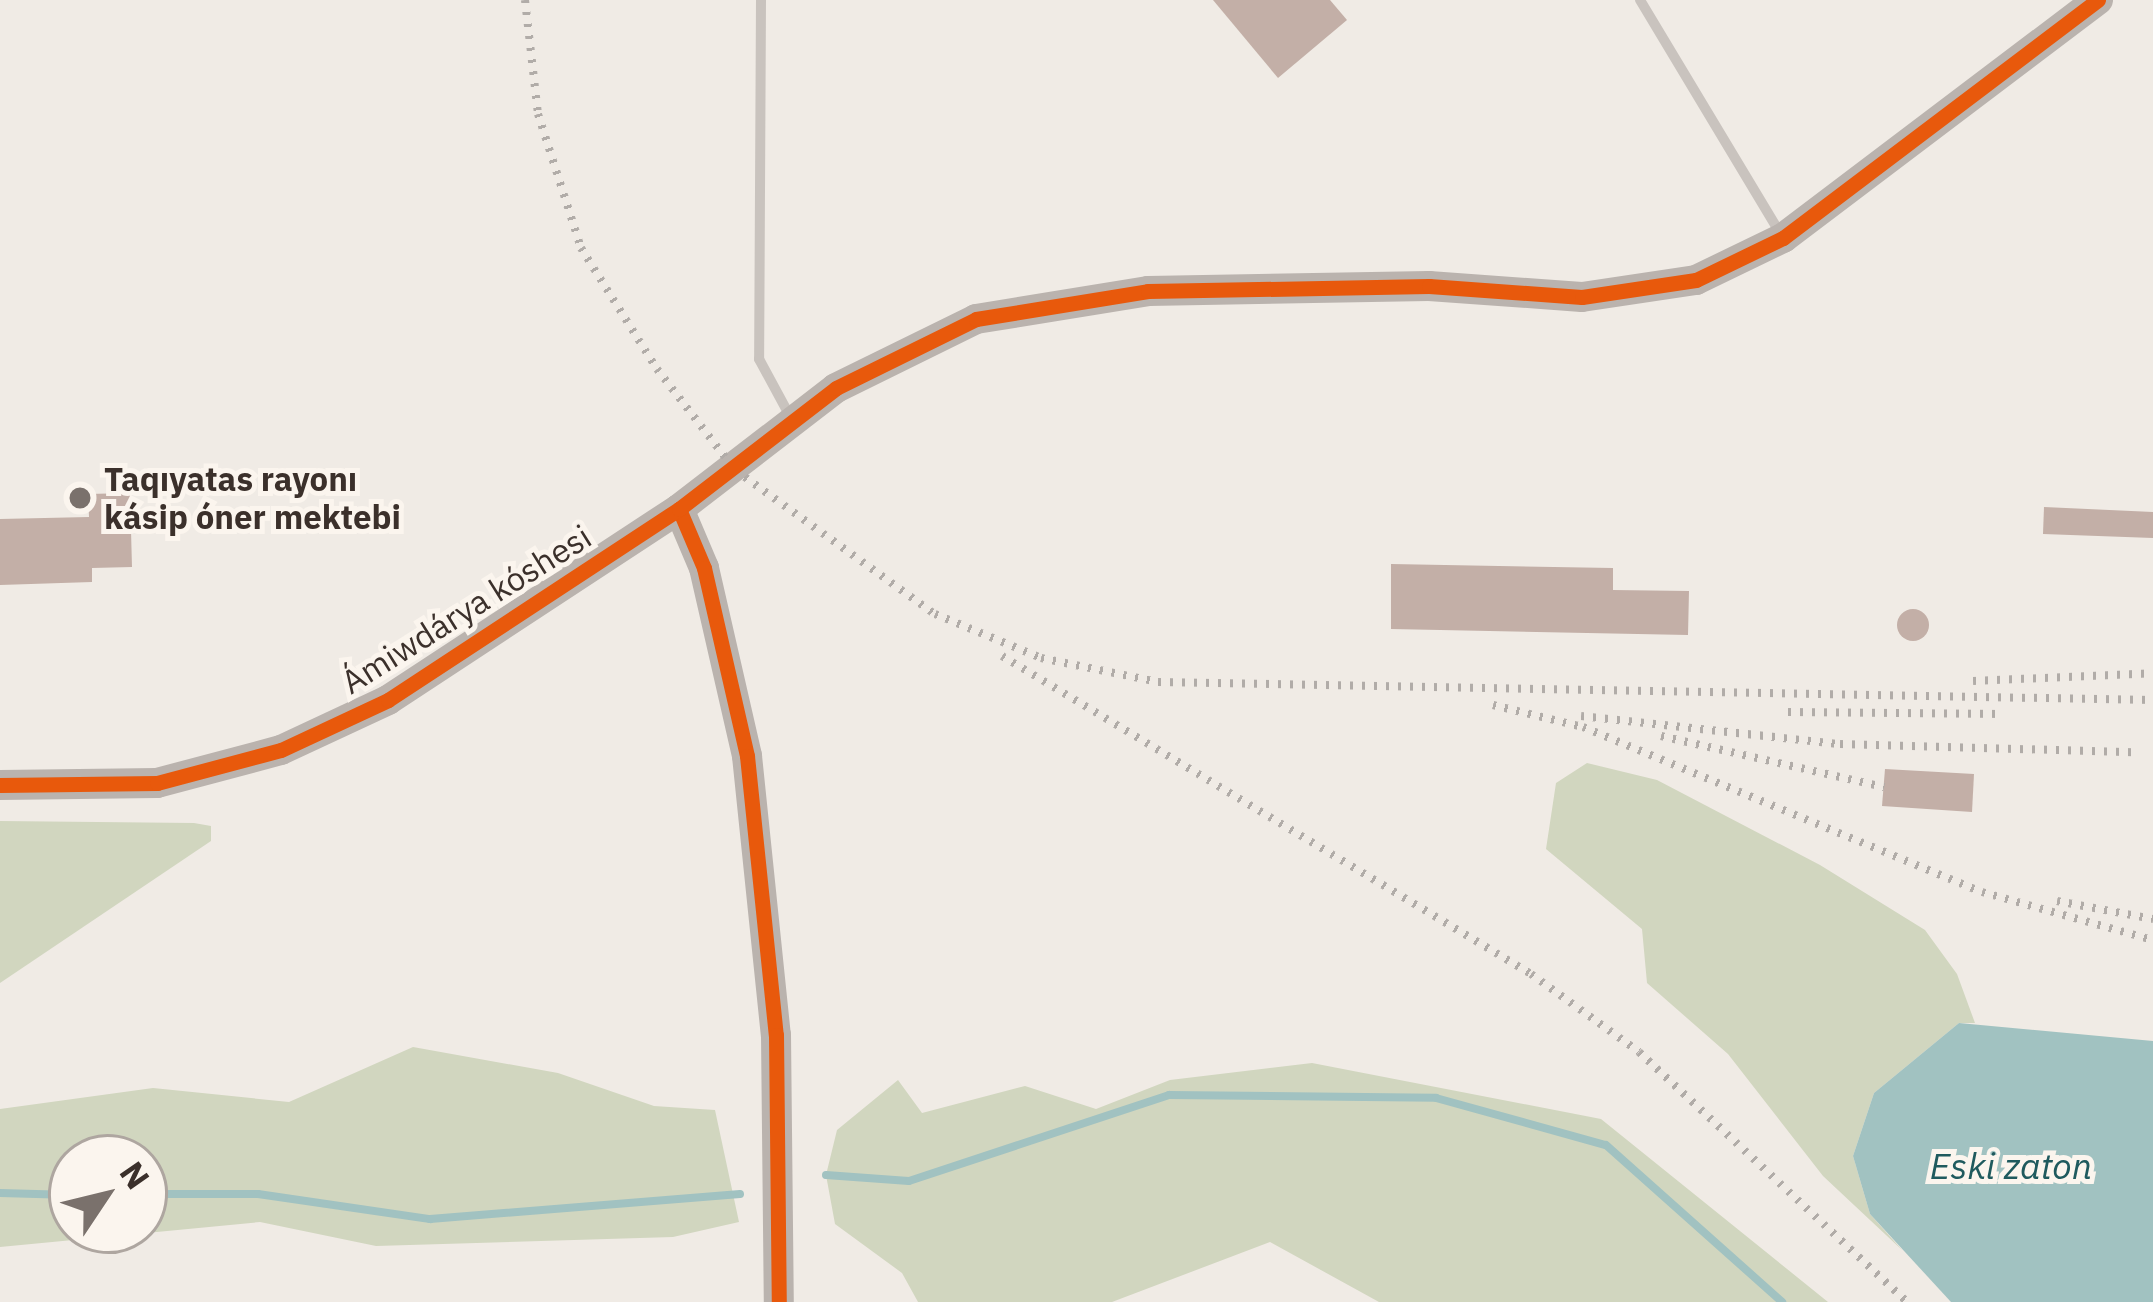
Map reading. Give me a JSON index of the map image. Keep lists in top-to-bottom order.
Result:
{
  "streets": {
    "street": ["Ámiwdárya kóshesi"]
  },
  "water": ["Eski zaton"],
  "places": ["Taqıyatas rayonı kásip óner mektebi"],
  "north": "top right"
}
